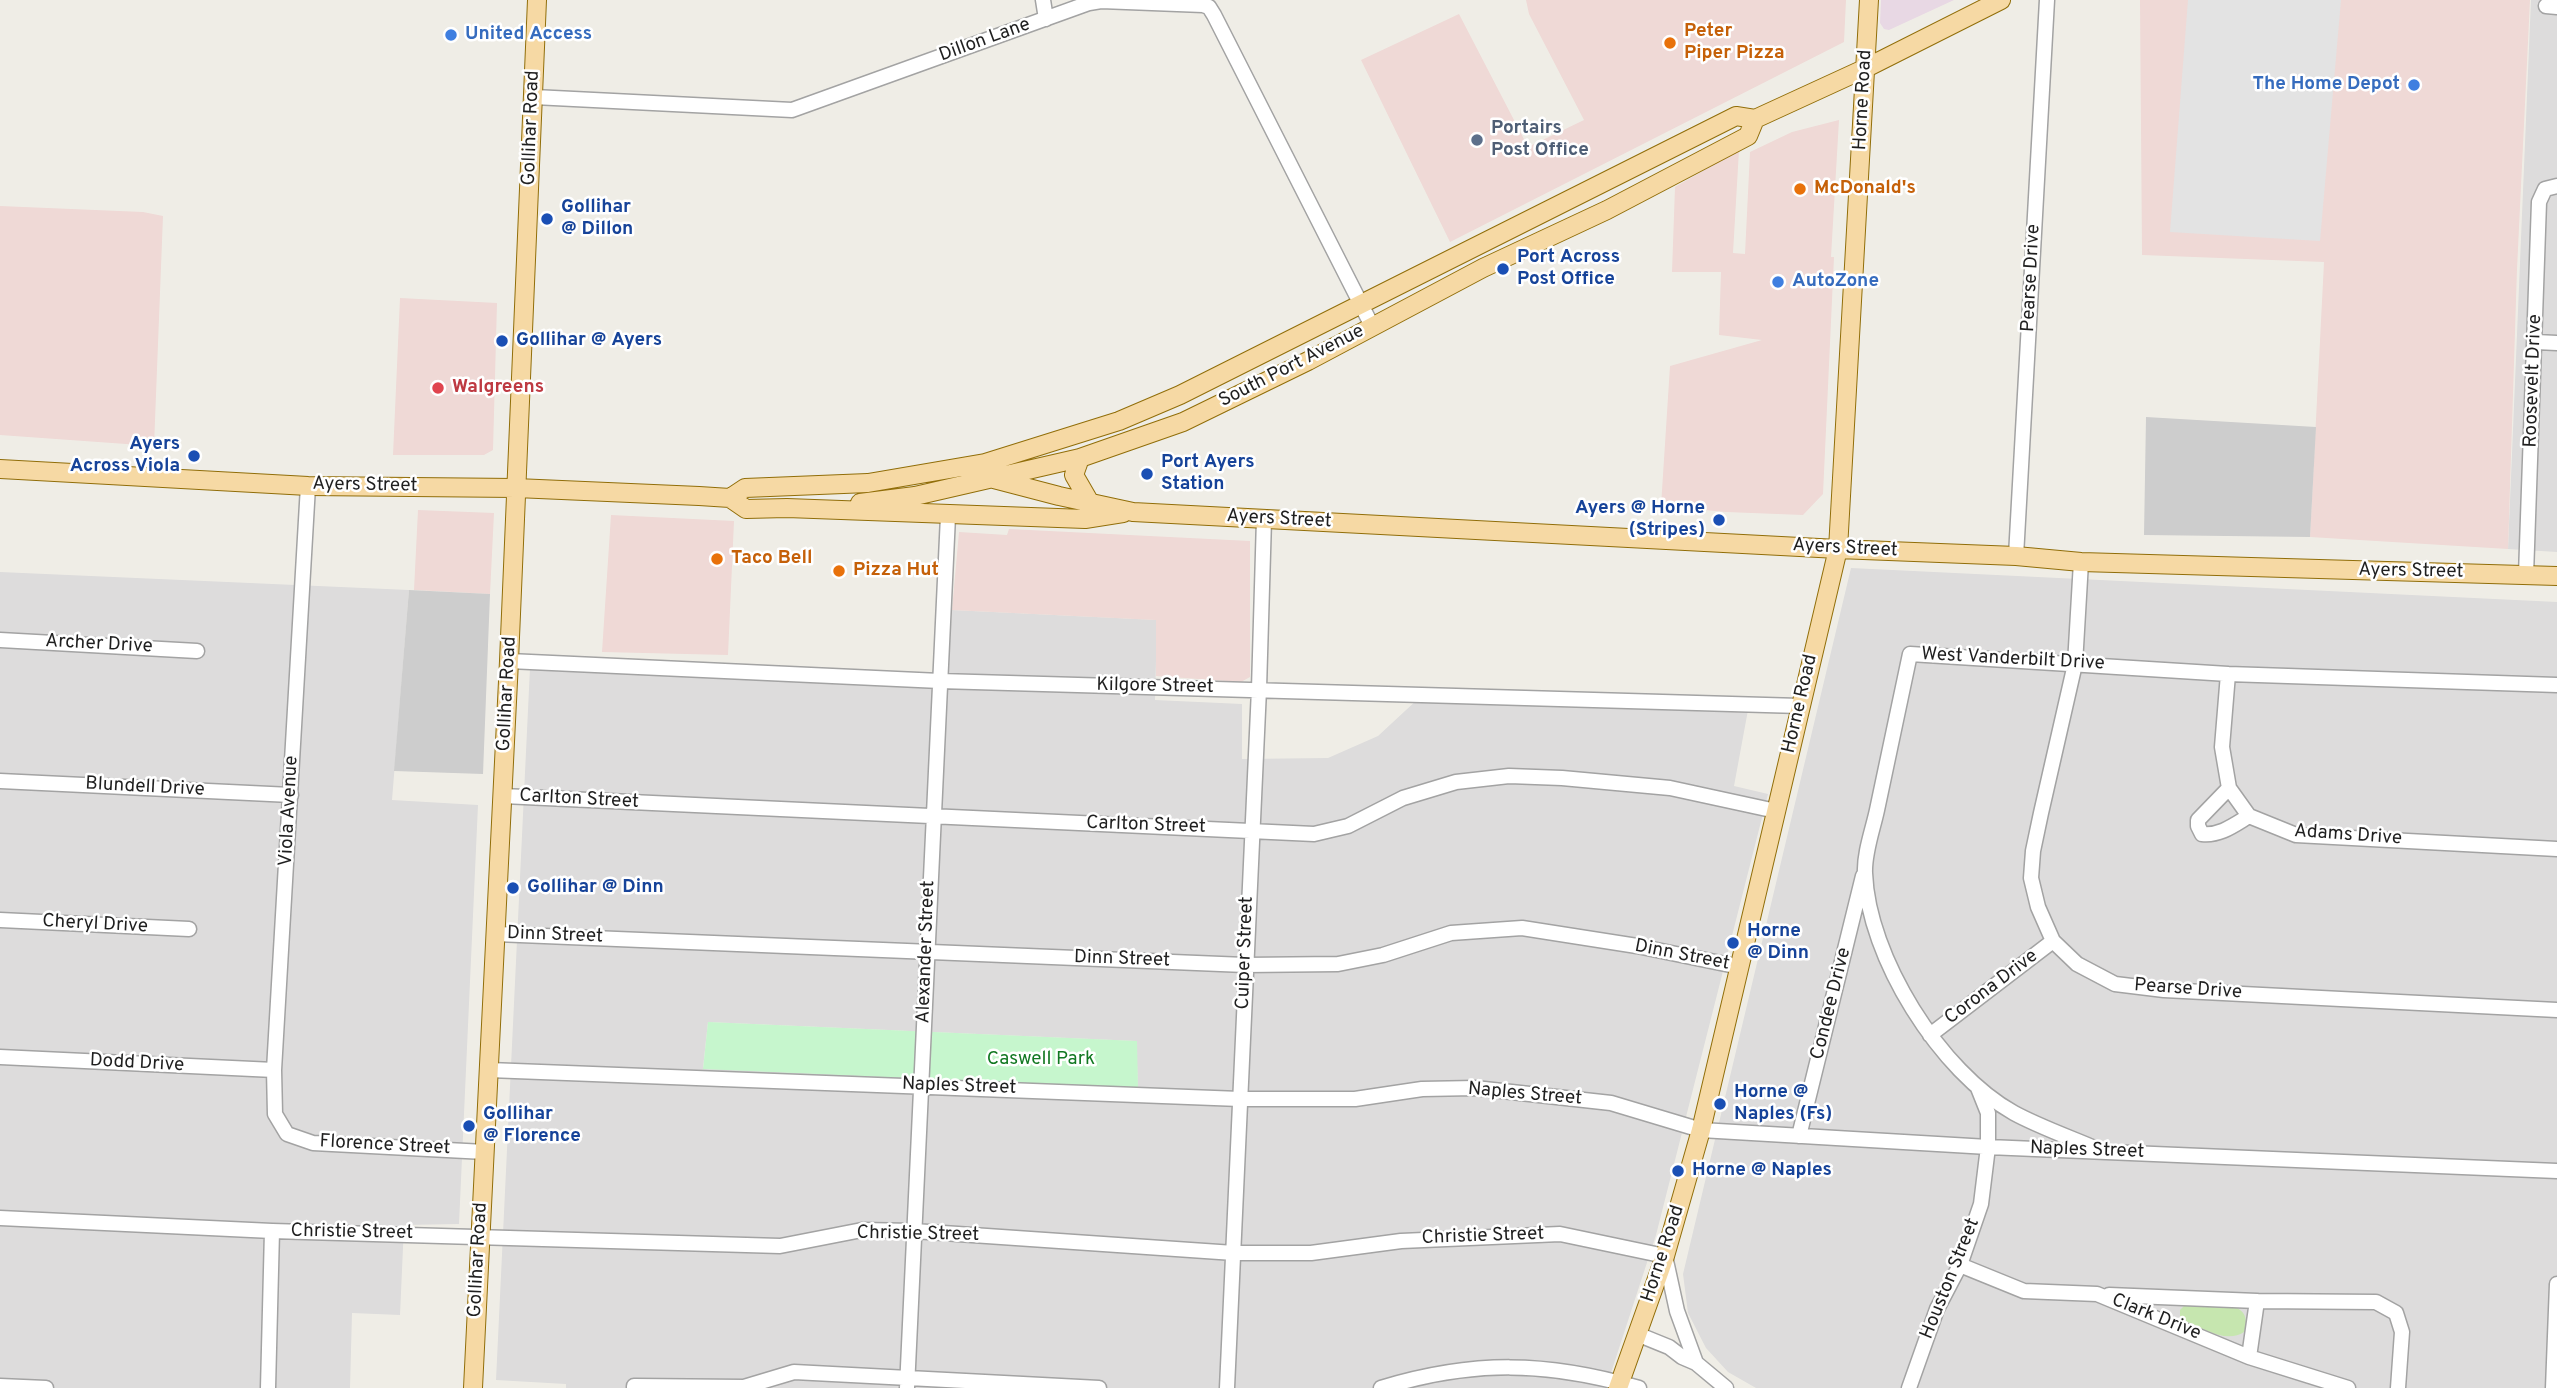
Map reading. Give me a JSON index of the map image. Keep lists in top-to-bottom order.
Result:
{
  "streets": {
    "main road": [
      "Horne Road",
      "Gollihar Road",
      "South Port Avenue",
      "Ayers Street"
    ],
    "street": [
      "Dillon Lane",
      "Pearse Drive",
      "Roosevelt Drive",
      "Archer Drive",
      "West Vanderbilt Drive",
      "Kilgore Street",
      "Blundell Drive",
      "Carlton Street",
      "Viola Avenue",
      "Adams Drive",
      "Cheryl Drive",
      "Dinn Street",
      "Alexander Street",
      "Cuiper Street",
      "Corona Drive",
      "Condee Drive",
      "Dodd Drive",
      "Naples Street",
      "Florence Street",
      "Christie Street",
      "Houston Street",
      "Clark Drive"
    ]
  },
  "crossings": [
    ["Dillon Lane", "Gollihar Road"],
    ["Dillon Lane", "South Port Avenue"],
    ["Horne Road", "South Port Avenue"],
    ["Horne Road", "Ayers Street"],
    ["Horne Road", "Kilgore Street"],
    ["Horne Road", "Carlton Street"],
    ["Horne Road", "Dinn Street"],
    ["Horne Road", "Naples Street"],
    ["Horne Road", "Christie Street"],
    ["Gollihar Road", "Ayers Street"],
    ["Gollihar Road", "Kilgore Street"],
    ["Gollihar Road", "Carlton Street"],
    ["Gollihar Road", "Dinn Street"],
    ["Gollihar Road", "Naples Street"],
    ["Gollihar Road", "Florence Street"],
    ["Gollihar Road", "Christie Street"],
    ["Pearse Drive", "Ayers Street"],
    ["Pearse Drive", "West Vanderbilt Drive"],
    ["Pearse Drive", "Corona Drive"],
    ["South Port Avenue", "Ayers Street"],
    ["Roosevelt Drive", "Ayers Street"],
    ["Ayers Street", "Viola Avenue"],
    ["Ayers Street", "Alexander Street"],
    ["Ayers Street", "Cuiper Street"],
    ["West Vanderbilt Drive", "Corona Drive"],
    ["West Vanderbilt Drive", "Condee Drive"],
    ["West Vanderbilt Drive", "Naples Street"],
    ["West Vanderbilt Drive", "Houston Street"],
    ["Kilgore Street", "Alexander Street"],
    ["Kilgore Street", "Cuiper Street"],
    ["Blundell Drive", "Viola Avenue"],
    ["Carlton Street", "Alexander Street"],
    ["Carlton Street", "Cuiper Street"],
    ["Viola Avenue", "Dodd Drive"],
    ["Viola Avenue", "Florence Street"],
    ["Dinn Street", "Alexander Street"],
    ["Dinn Street", "Cuiper Street"],
    ["Alexander Street", "Naples Street"],
    ["Alexander Street", "Christie Street"],
    ["Cuiper Street", "Naples Street"],
    ["Cuiper Street", "Christie Street"],
    ["Condee Drive", "Naples Street"],
    ["Naples Street", "Houston Street"],
    ["Houston Street", "Clark Drive"]
  ],
  "parks": ["Caswell Park"],
  "places": [
    "United Access",
    "Peter Piper Pizza",
    "The Home Depot",
    "Portairs Post Office",
    "McDonald's",
    "Gollihar @ Dillon",
    "Port Across Post Office",
    "AutoZone",
    "Gollihar @ Ayers",
    "Walgreens",
    "Ayers Across Viola",
    "Port Ayers Station",
    "Ayers @ Horne (Stripes)",
    "Taco Bell",
    "Pizza Hut",
    "Gollihar @ Dinn",
    "Horne @ Dinn",
    "Horne @ Naples (Fs)",
    "Gollihar @ Florence",
    "Horne @ Naples"
  ]
}
